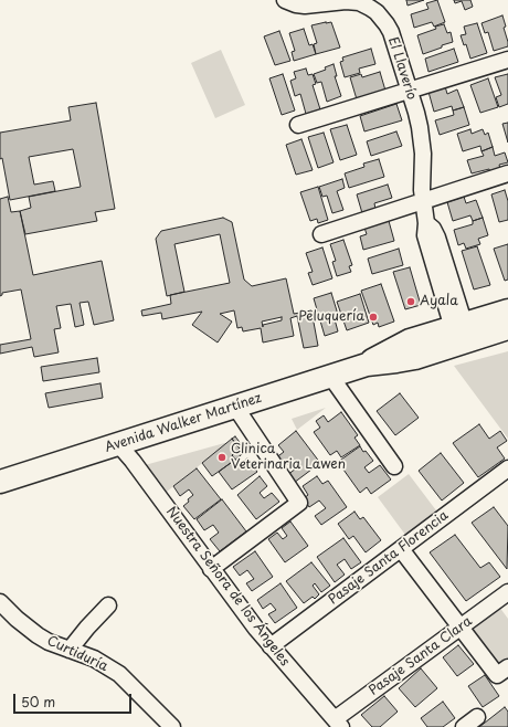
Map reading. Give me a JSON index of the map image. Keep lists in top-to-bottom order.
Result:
{
  "streets": {
    "main road": ["Avenida Walker Martínez"],
    "street": [
      "El Llaverío",
      "Pasaje Santa Florencia",
      "Nuestra Señora de los Ángeles",
      "Curtiduría",
      "Pasaje Santa Clara"
    ]
  },
  "crossings": [
    ["El Llaverío", "Avenida Walker Martínez"],
    ["Avenida Walker Martínez", "Nuestra Señora de los Ángeles"],
    ["Pasaje Santa Florencia", "Nuestra Señora de los Ángeles"],
    ["Nuestra Señora de los Ángeles", "Pasaje Santa Clara"]
  ],
  "places": ["Ayala", "Peluquería", "Clinica Veterinaria Lawen"],
  "scale_bar": "50 m"
}
